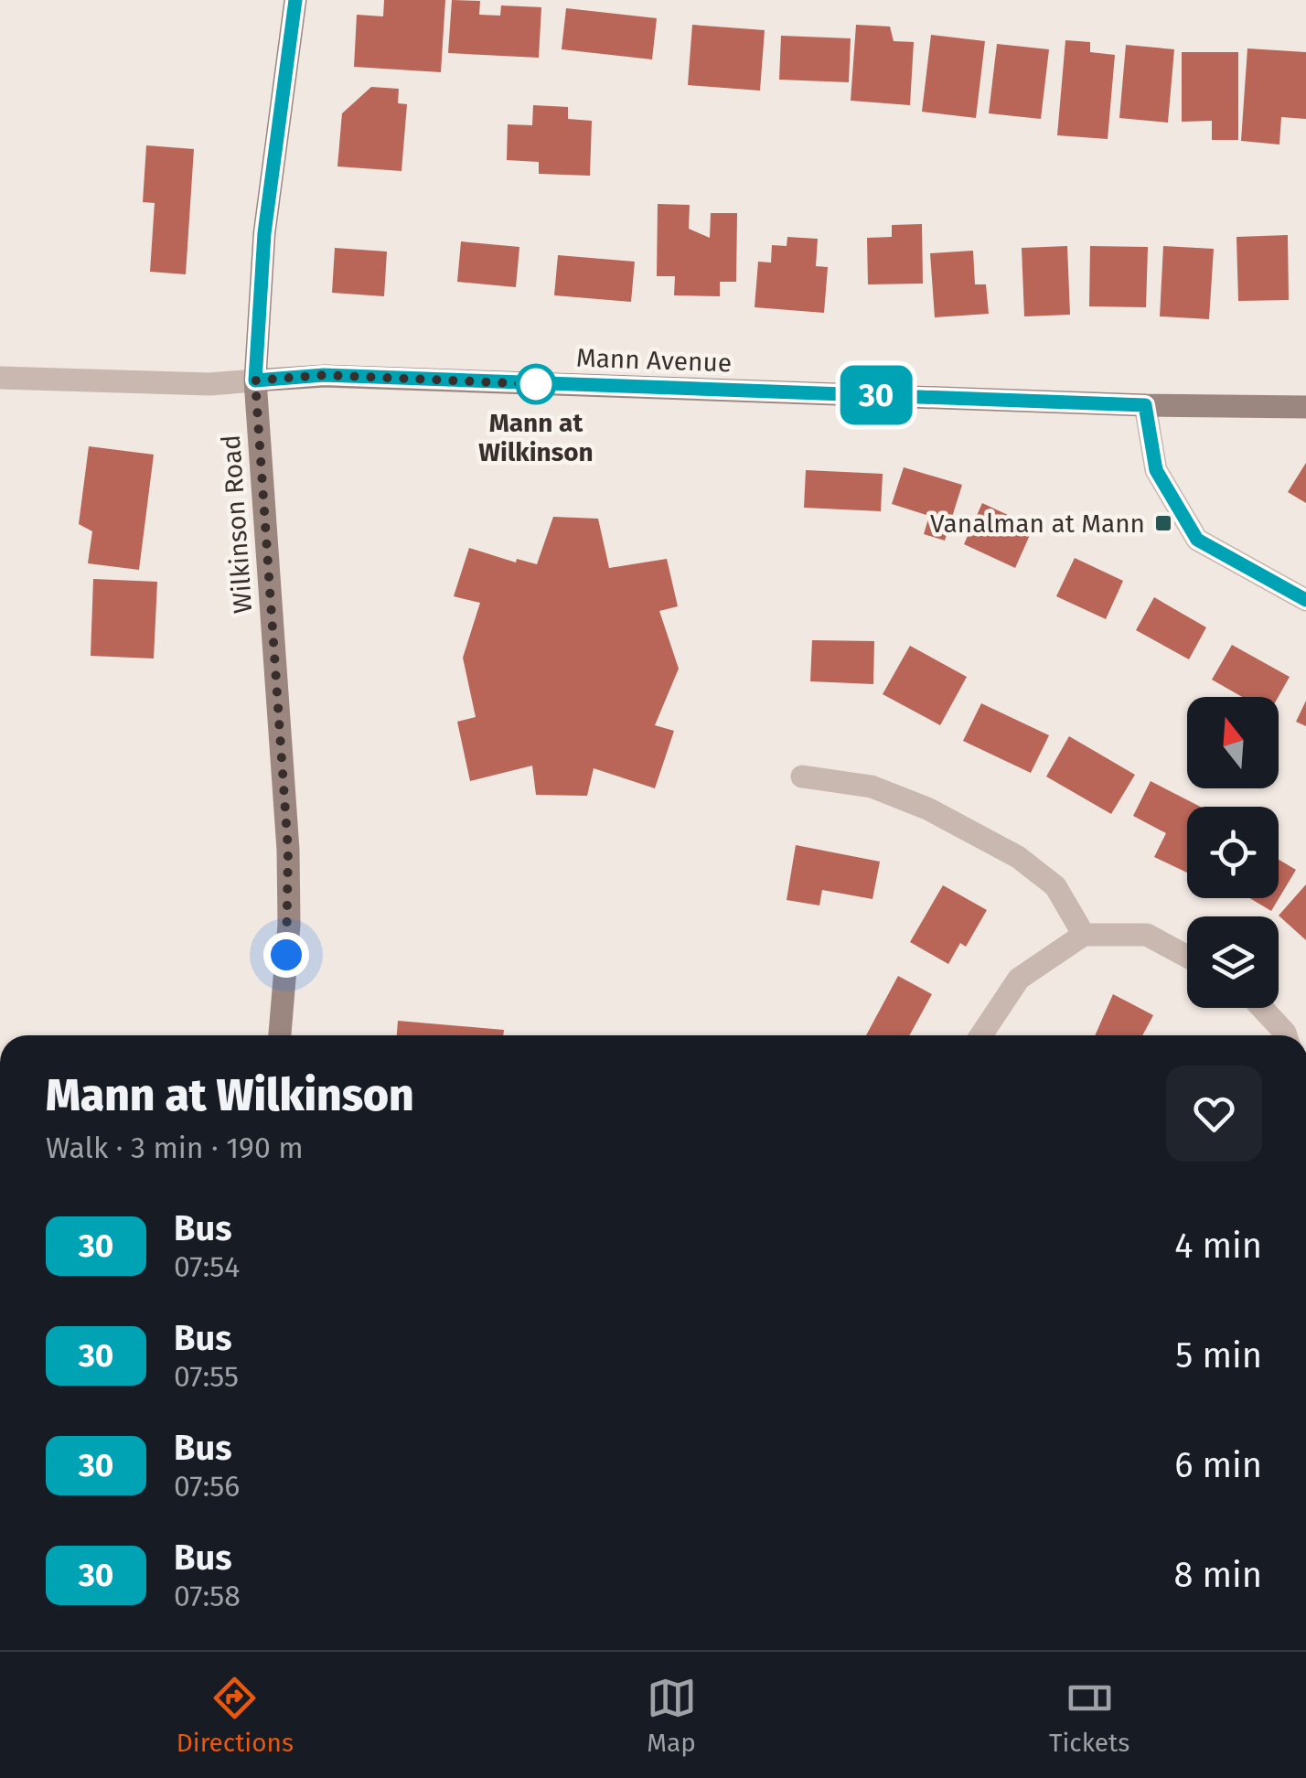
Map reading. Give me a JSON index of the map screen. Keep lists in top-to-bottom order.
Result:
{
  "streets": {
    "main road": ["Mann Avenue", "Wilkinson Road"]
  },
  "crossings": [
    ["Mann Avenue", "Wilkinson Road"]
  ],
  "places": {
    "other": ["Mann at Wilkinson"],
    "transit": ["Vanalman at Mann"]
  },
  "lines": ["bus line 30"],
  "north": "top",
  "page": {
    "on_map": "30",
    "heading": ["Mann at Wilkinson", "Walk · 3 min · 190 m"],
    "list": [
      {
        "mark": "30",
        "name": "Bus",
        "note": "07:54",
        "value": "4 min"
      },
      {
        "mark": "30",
        "name": "Bus",
        "note": "07:55",
        "value": "5 min"
      },
      {
        "mark": "30",
        "name": "Bus",
        "note": "07:56",
        "value": "6 min"
      },
      {
        "mark": "30",
        "name": "Bus",
        "note": "07:58",
        "value": "8 min"
      }
    ],
    "tabs": ["Directions", "Map", "Tickets"]
  }
}
